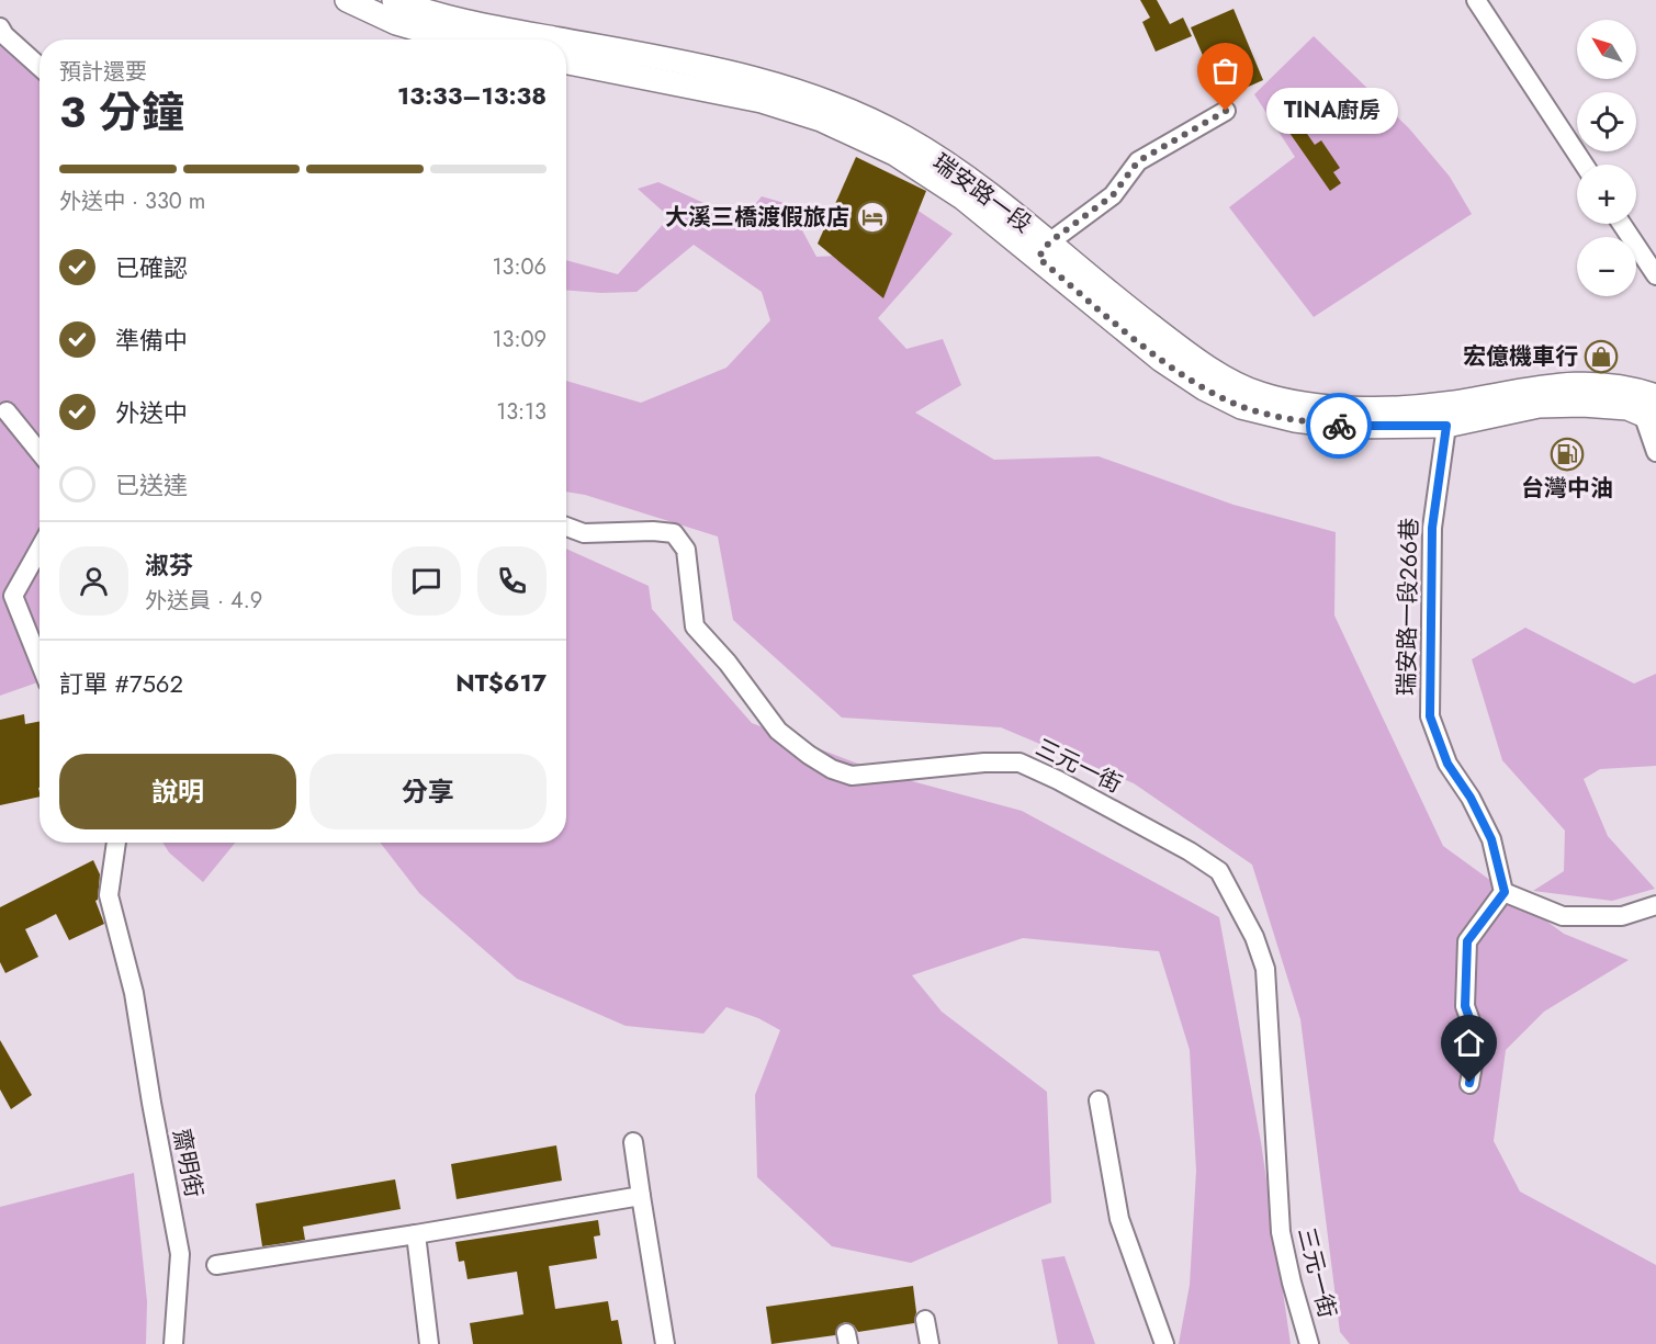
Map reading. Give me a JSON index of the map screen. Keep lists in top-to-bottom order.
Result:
{
  "streets": {
    "main road": ["瑞安路一段"],
    "street": ["瑞安路一段266巷", "三元一街", "齋明街"]
  },
  "crossings": [
    ["瑞安路一段", "瑞安路一段266巷"]
  ],
  "places": {
    "other": ["TINA廚房"],
    "hotel": ["大溪三橋渡假旅店"],
    "shop": ["宏億機車行"],
    "fuel station": ["台灣中油"]
  },
  "north": "top left",
  "page": {
    "map_buttons": ["+", "−"],
    "heading": ["3 分鐘", "預計還要", "13:33–13:38"],
    "panel": [
      "淑芬",
      "外送員 · 4.9",
      "訂單 #7562",
      "NT$617"
    ],
    "bubble": "TINA廚房",
    "bar": "外送中 · 330 m",
    "list": [
      ["已確認", "13:06"],
      ["準備中", "13:09"],
      ["外送中", "13:13"],
      "已送達"
    ],
    "buttons": ["說明", "分享"]
  }
}
